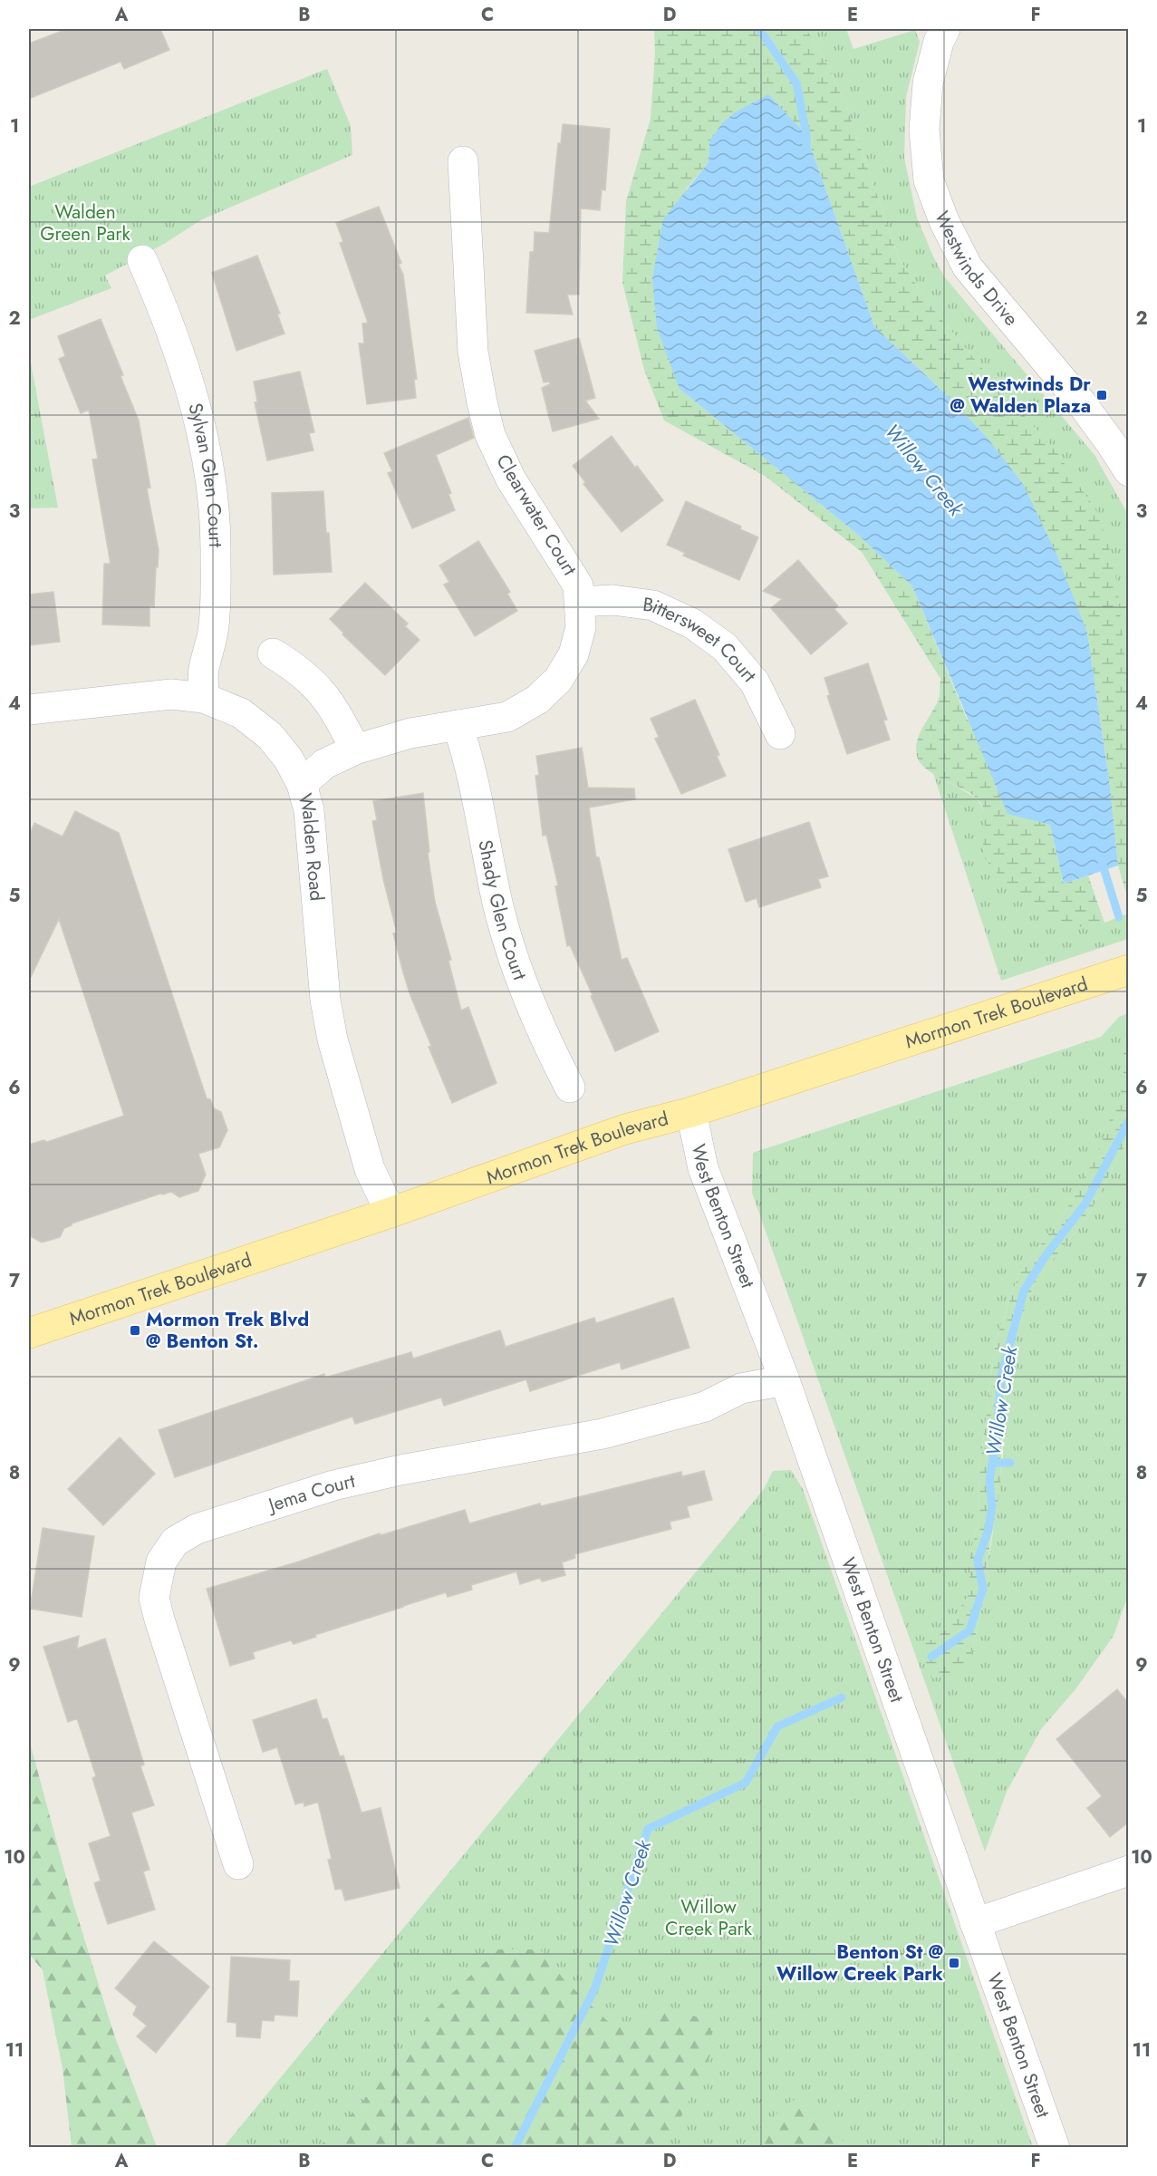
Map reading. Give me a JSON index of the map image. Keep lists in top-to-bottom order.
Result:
{
  "streets": {
    "main road": ["Mormon Trek Boulevard"],
    "street": [
      "Westwinds Drive",
      "Sylvan Glen Court",
      "Clearwater Court",
      "Bittersweet Court",
      "Walden Road",
      "Shady Glen Court",
      "West Benton Street",
      "Jema Court"
    ]
  },
  "crossings": [
    ["Sylvan Glen Court", "Walden Road"],
    ["Clearwater Court", "Bittersweet Court"],
    ["Clearwater Court", "Walden Road"],
    ["Clearwater Court", "Shady Glen Court"],
    ["Walden Road", "Mormon Trek Boulevard"],
    ["Mormon Trek Boulevard", "West Benton Street"],
    ["West Benton Street", "Jema Court"]
  ],
  "water": ["Willow Creek"],
  "parks": ["Walden Green Park", "Willow Creek Park"],
  "places": {
    "transit": ["Westwinds Dr @ Walden Plaza", "Mormon Trek Blvd @ Benton St.", "Benton St @ Willow Creek Park"]
  },
  "grid": {
    "columns": [
      "A",
      "B",
      "C",
      "D",
      "E",
      "F"
    ],
    "rows": [
      "1",
      "2",
      "3",
      "4",
      "5",
      "6",
      "7",
      "8",
      "9",
      "10",
      "11"
    ]
  }
}
